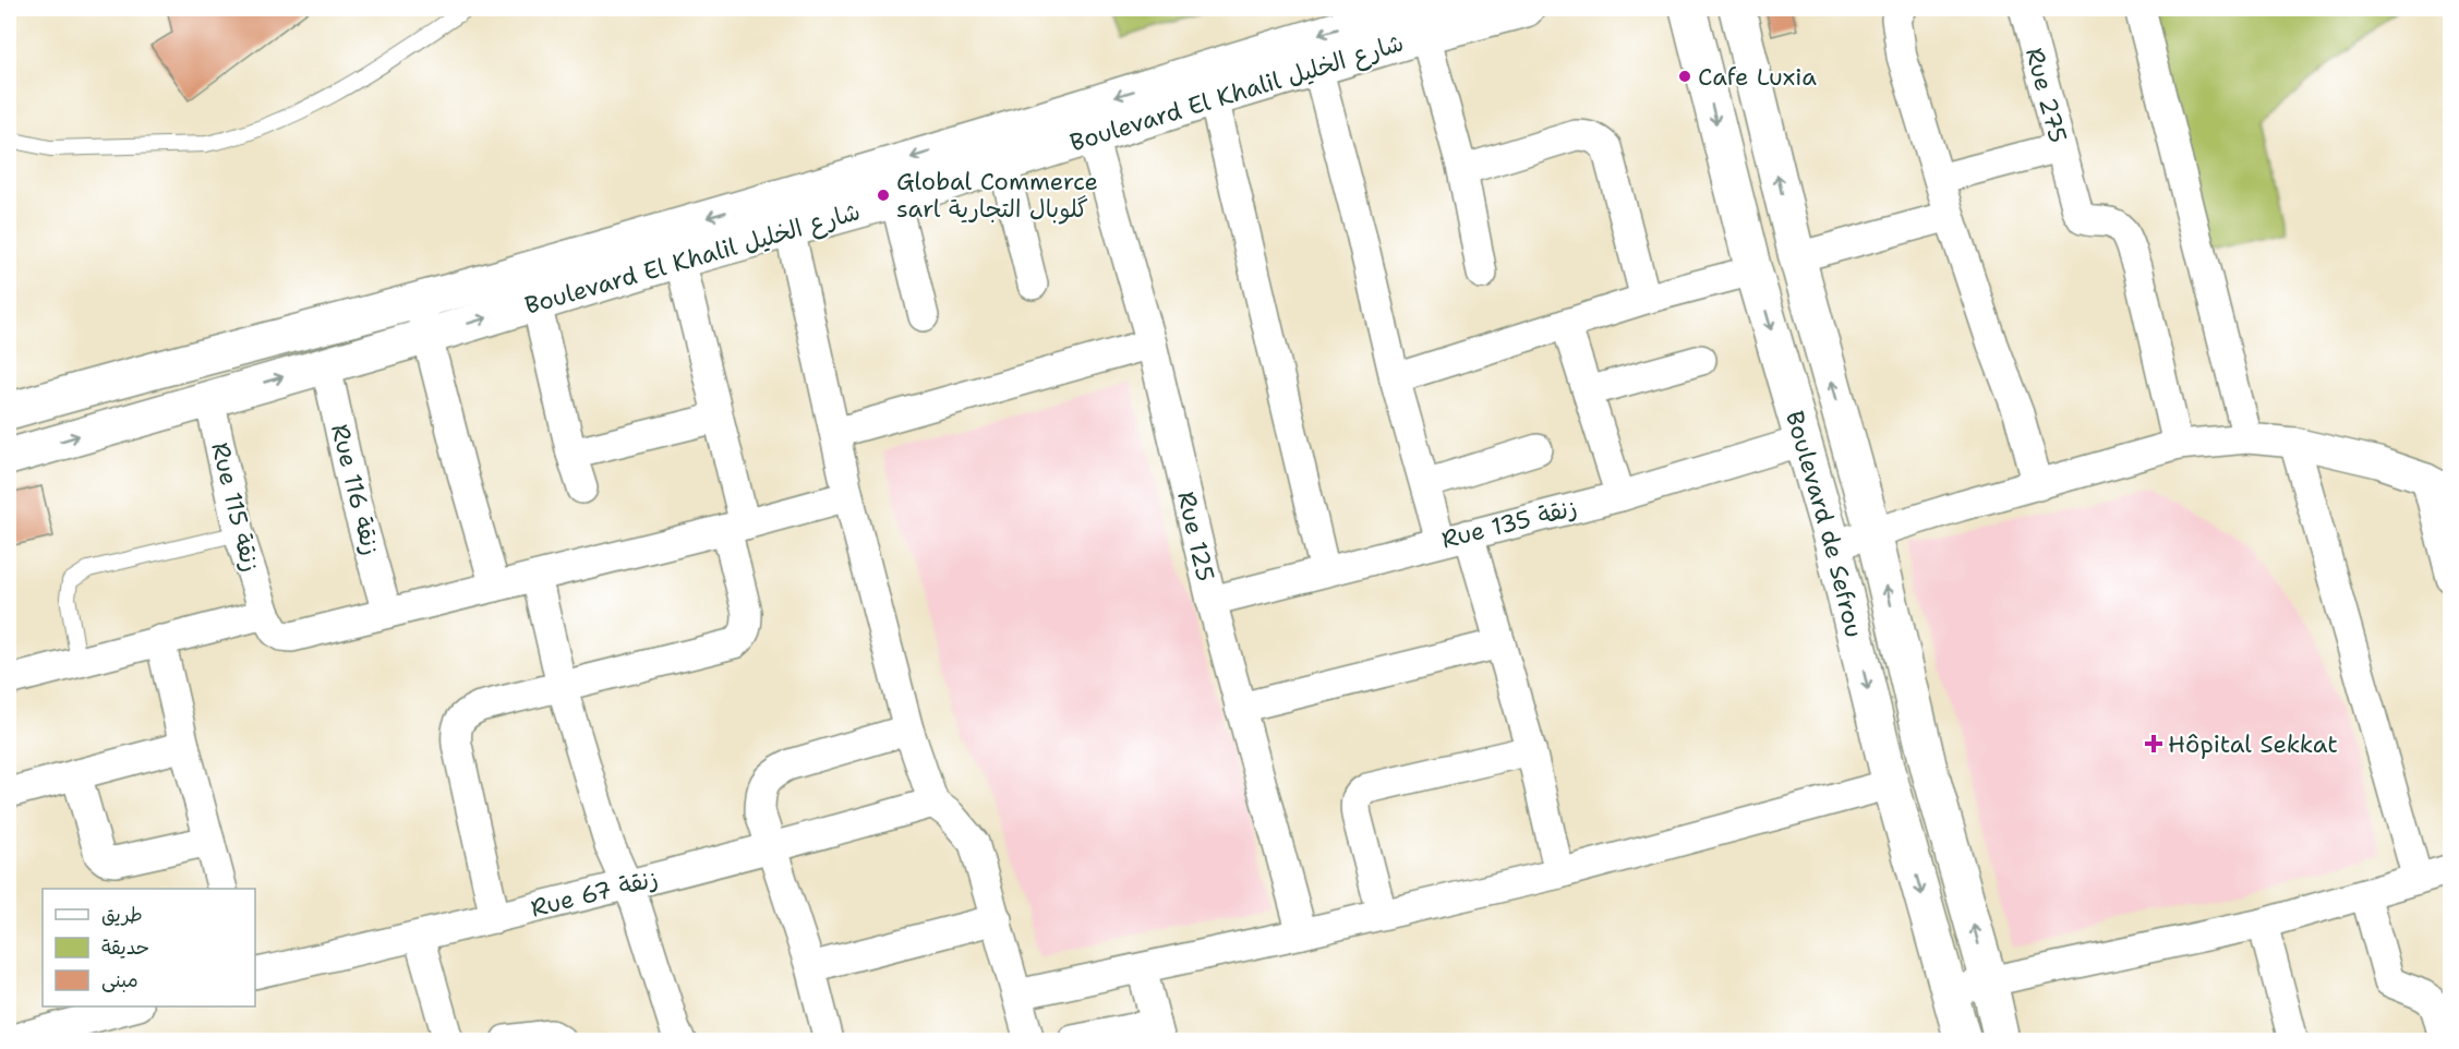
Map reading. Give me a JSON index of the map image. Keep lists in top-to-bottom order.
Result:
{
  "streets": {
    "street": [
      "Boulevard El Khalil شارع الخليل",
      "Rue 275",
      "Rue 116 زنقة",
      "Rue 115 زنقة",
      "Rue 135 زنقة",
      "Boulevard de Sefrou",
      "Rue 125",
      "Rue 67 زنقة"
    ]
  },
  "crossings": [
    ["Boulevard El Khalil شارع الخليل", "Rue 116 زنقة"],
    ["Boulevard El Khalil شارع الخليل", "Rue 115 زنقة"],
    ["Boulevard El Khalil شارع الخليل", "Rue 125"],
    ["Rue 135 زنقة", "Boulevard de Sefrou"],
    ["Rue 135 زنقة", "Rue 125"]
  ],
  "places": {
    "other": ["Cafe Luxia", "Global Commerce sarl گلوبال التجارية"],
    "health": ["Hôpital Sekkat"]
  },
  "legend": ["طريق", "حديقة", "مبنى"]
}
